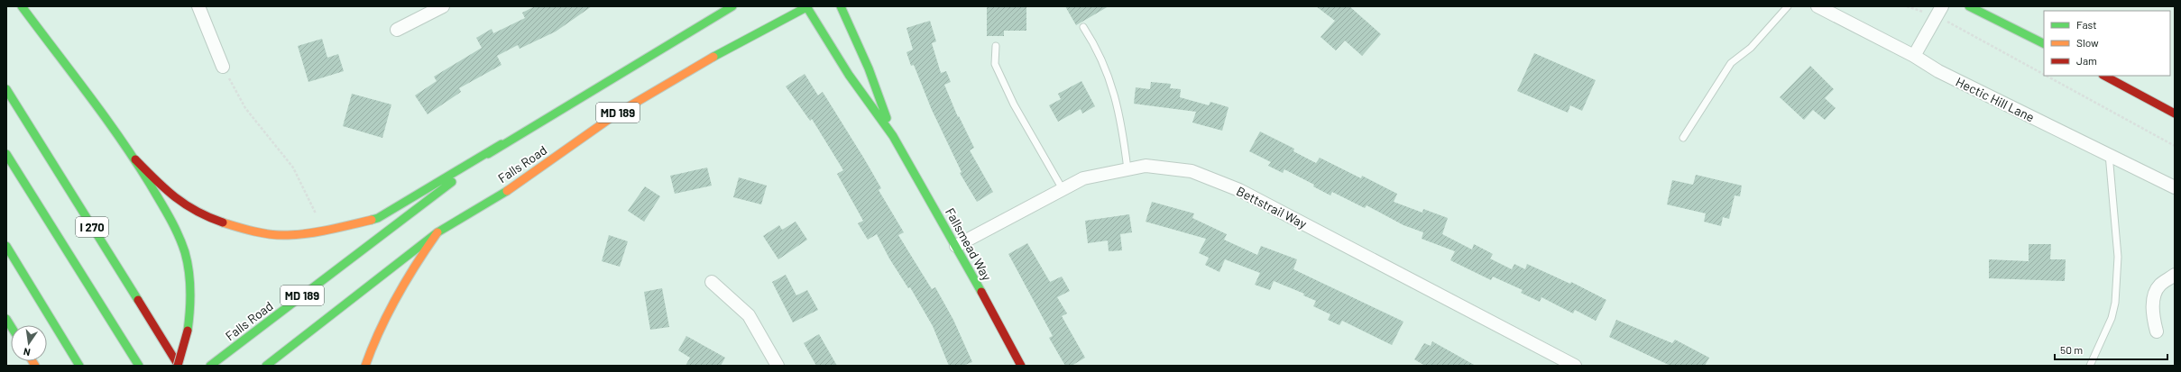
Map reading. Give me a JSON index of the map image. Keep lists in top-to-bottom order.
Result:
{
  "streets": {
    "main road": [
      "MD 189",
      "Falls Road",
      "I 270",
      "Fallsmead Way"
    ],
    "street": ["Hectic Hill Lane", "Bettstrail Way"]
  },
  "crossings": [
    ["Falls Road", "Fallsmead Way"],
    ["Bettstrail Way", "Fallsmead Way"]
  ],
  "legend": ["Fast", "Slow", "Jam"],
  "scale_bar": "50 m",
  "north": "bottom"
}
